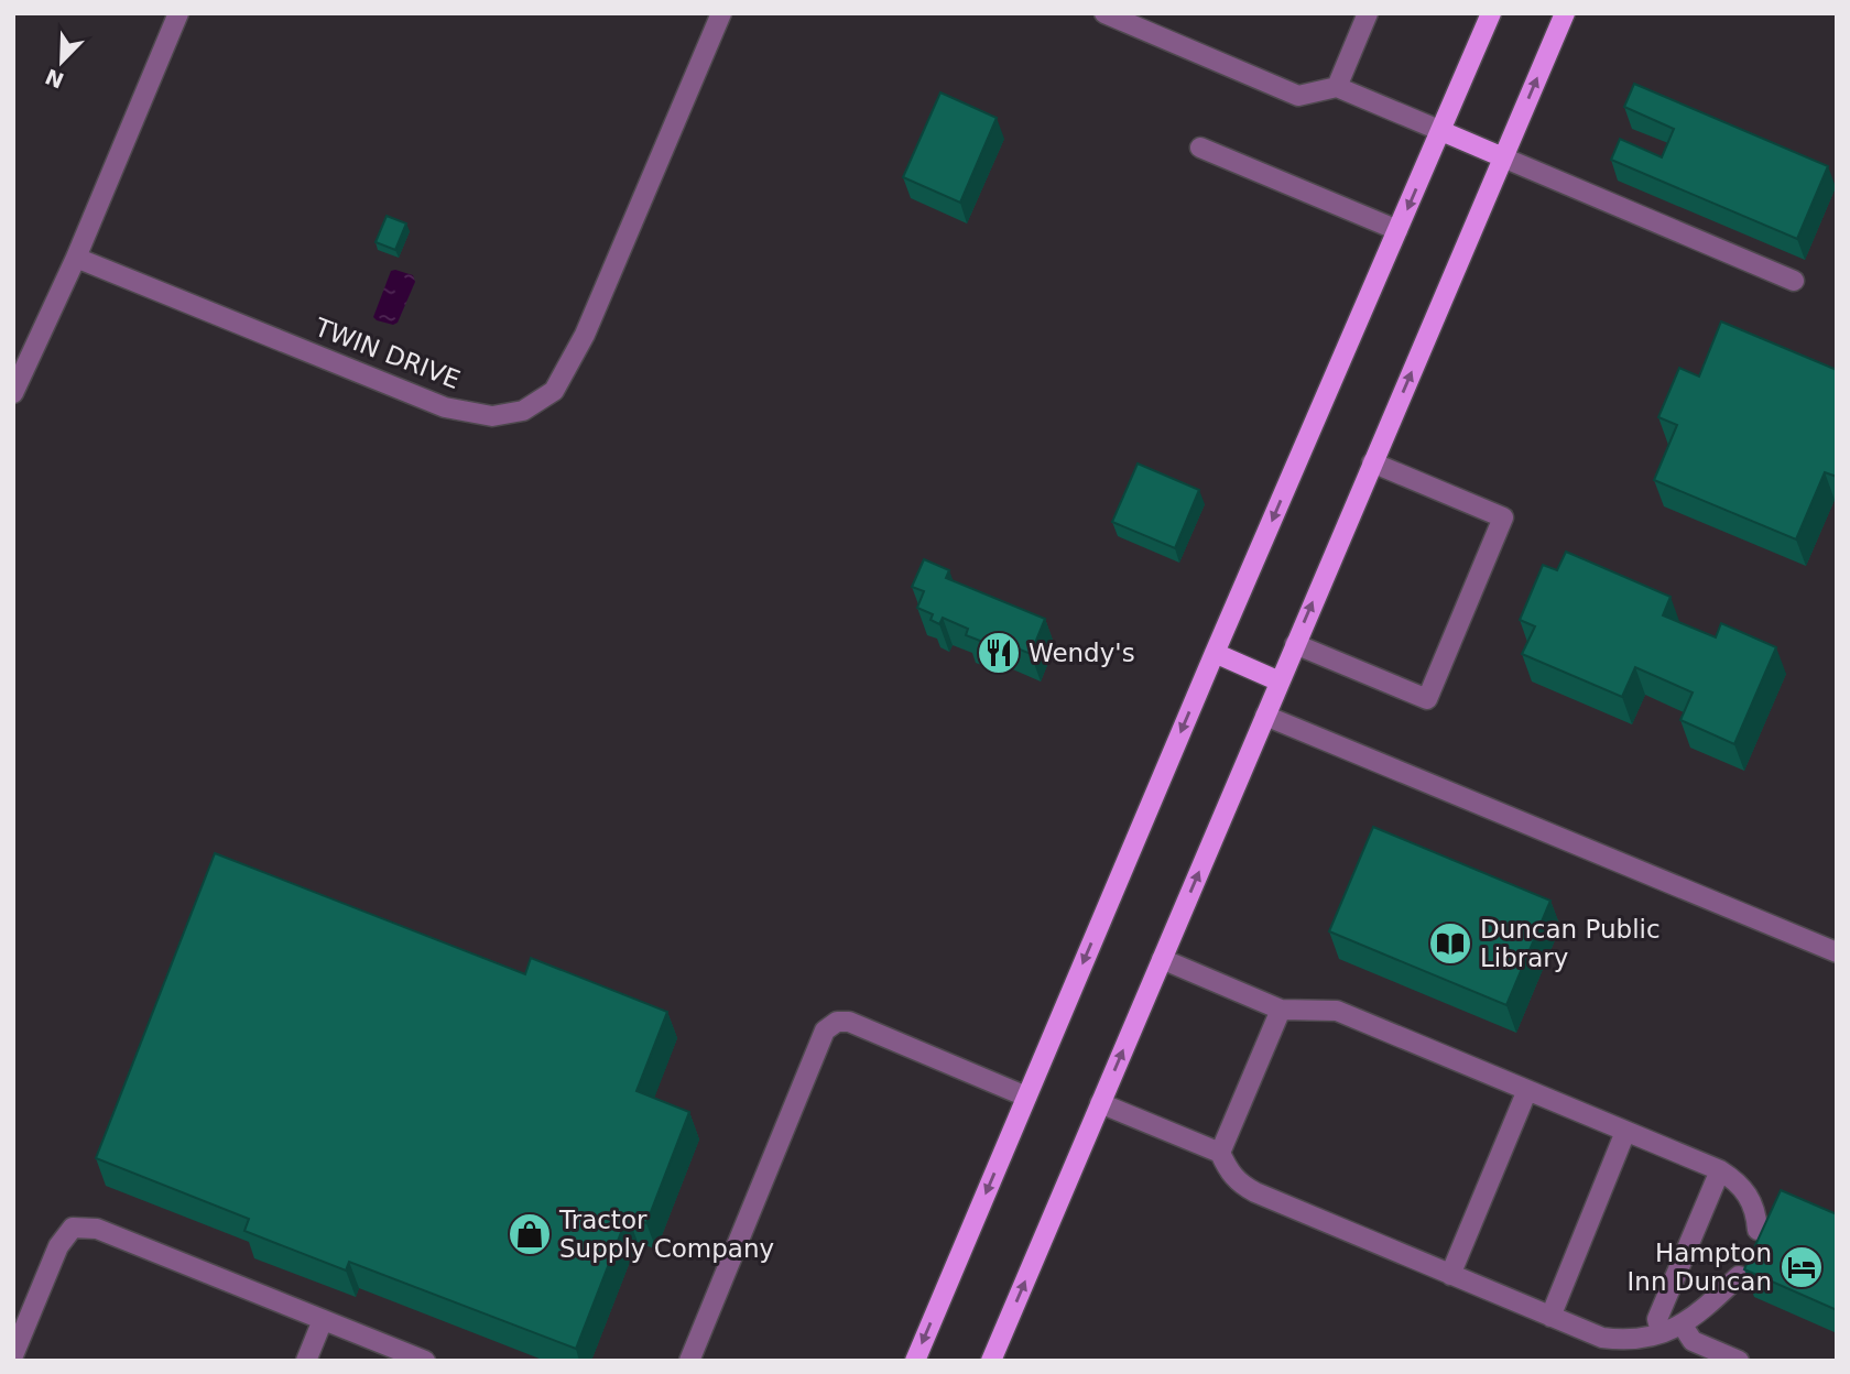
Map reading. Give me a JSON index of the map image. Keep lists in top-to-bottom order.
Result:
{
  "streets": {
    "street": ["TWIN DRIVE"]
  },
  "places": {
    "restaurant": ["Wendy's"],
    "library": ["Duncan Public Library"],
    "shop": ["Tractor Supply Company"],
    "hotel": ["Hampton Inn Duncan"]
  },
  "north": "bottom left"
}
